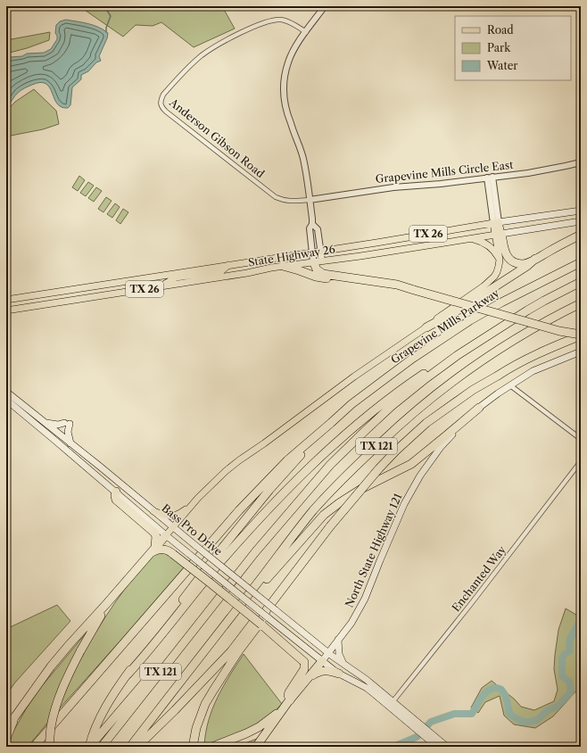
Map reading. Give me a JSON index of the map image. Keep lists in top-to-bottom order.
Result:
{
  "streets": {
    "highway": ["Grapevine Mills Parkway", "TX 121"],
    "main road": [
      "TX 26",
      "State Highway 26",
      "Bass Pro Drive",
      "North State Highway 121"
    ],
    "street": ["Anderson Gibson Road", "Grapevine Mills Circle East", "Enchanted Way"]
  },
  "crossings": [
    ["Anderson Gibson Road", "Grapevine Mills Circle East"],
    ["Bass Pro Drive", "North State Highway 121"],
    ["Bass Pro Drive", "Enchanted Way"]
  ],
  "legend": ["Road", "Park", "Water"]
}
